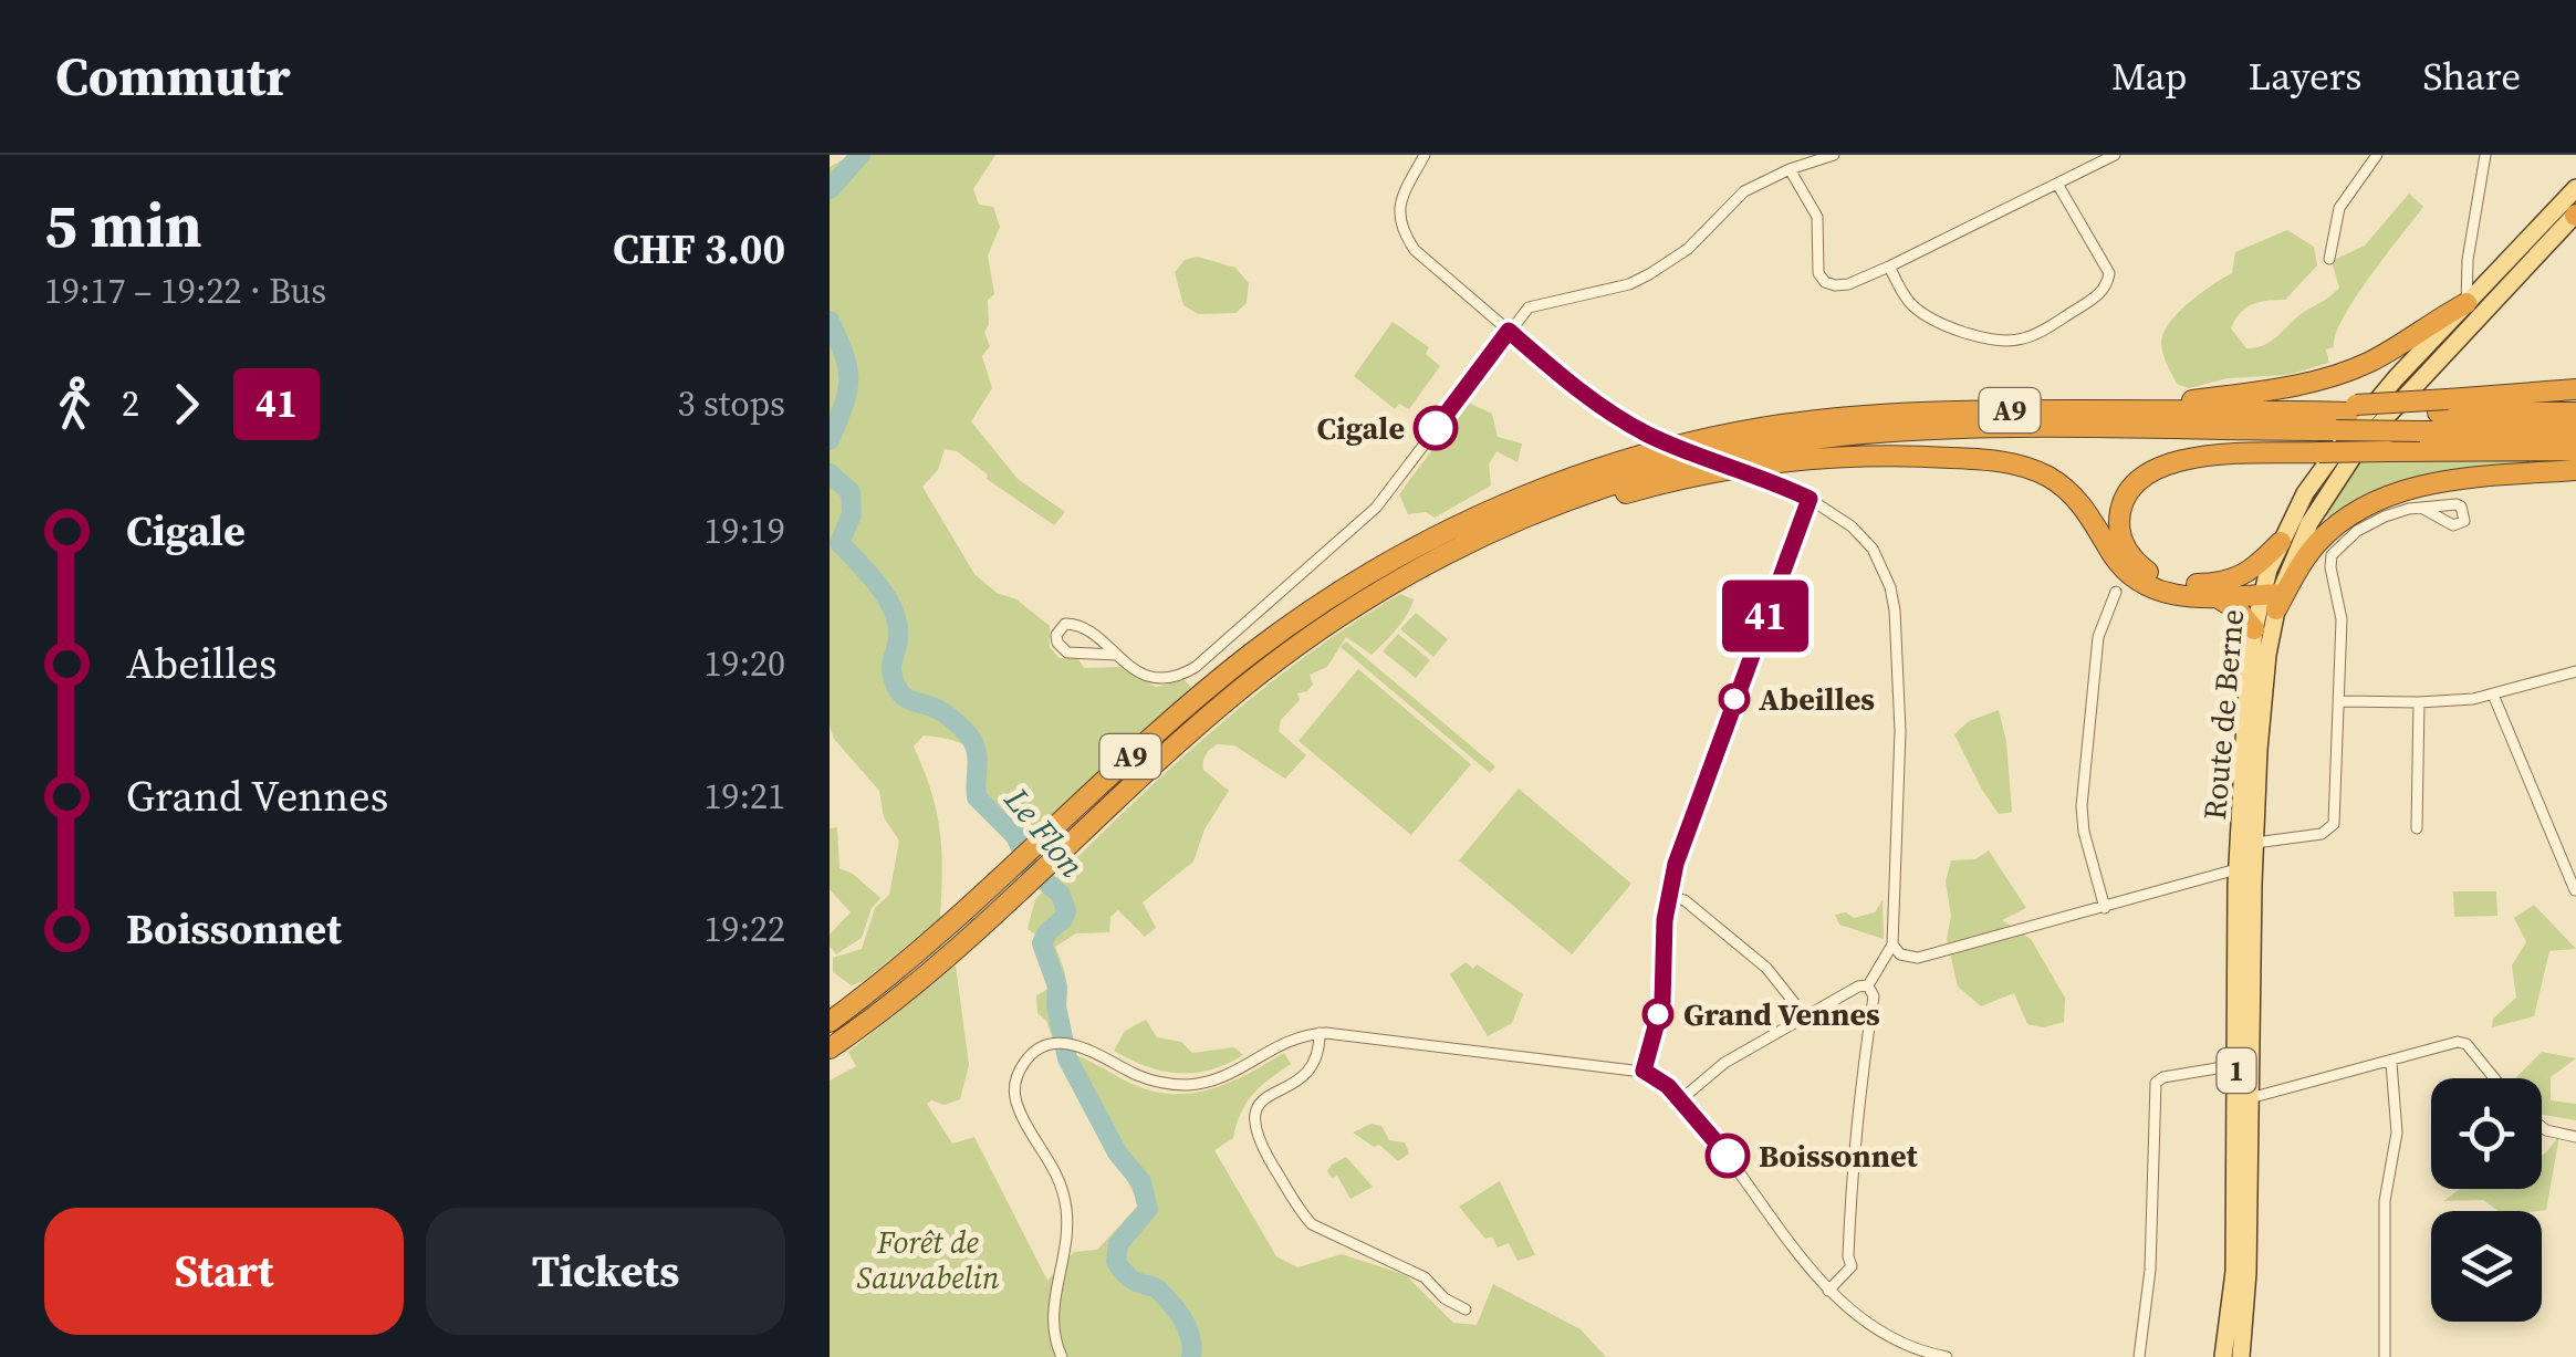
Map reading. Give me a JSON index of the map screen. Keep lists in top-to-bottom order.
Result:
{
  "streets": {
    "highway": ["A9"],
    "main road": ["Route de Berne", "1"]
  },
  "water": ["Le Flon"],
  "parks": ["Forêt de Sauvabelin"],
  "places": [
    "Cigale",
    "Abeilles",
    "Grand Vennes",
    "Boissonnet"
  ],
  "lines": ["bus line 41"],
  "page": {
    "header": "Commutr",
    "nav": ["Map", "Layers", "Share"],
    "heading": ["5 min", "19:17 – 19:22 · Bus", "CHF 3.00"],
    "on_map": "41",
    "legs": ["2", "41", "3 stops"],
    "list": [
      {
        "name": "Cigale",
        "value": "19:19"
      },
      {
        "name": "Abeilles",
        "value": "19:20"
      },
      {
        "name": "Grand Vennes",
        "value": "19:21"
      },
      {
        "name": "Boissonnet",
        "value": "19:22"
      }
    ],
    "buttons": ["Start", "Tickets"]
  }
}
